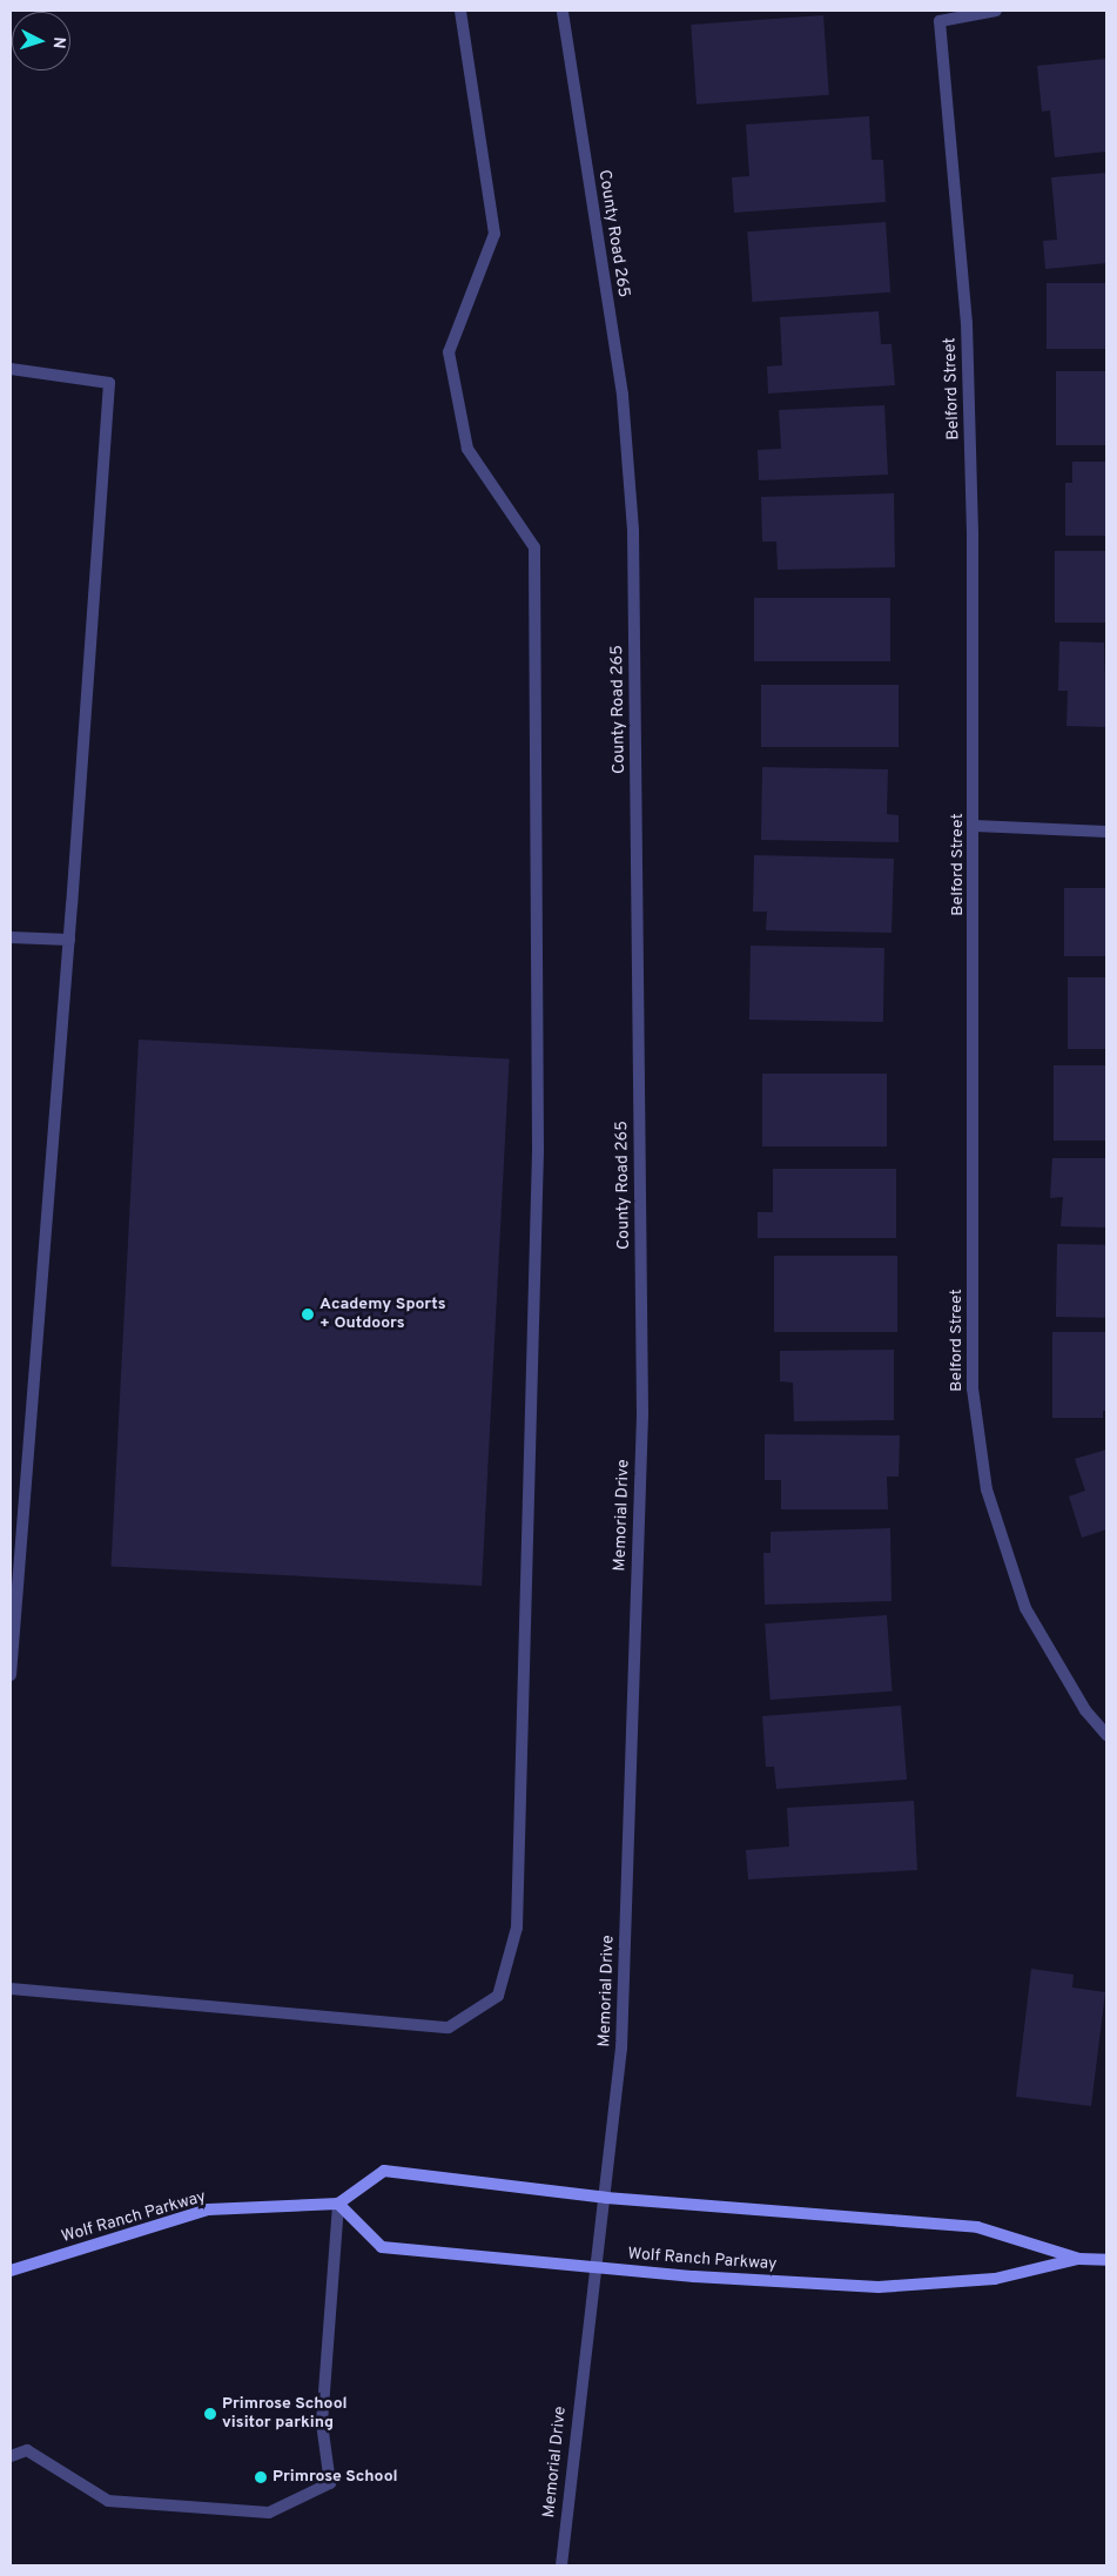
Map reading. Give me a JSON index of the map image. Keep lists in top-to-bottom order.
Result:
{
  "streets": {
    "street": [
      "County Road 265",
      "Belford Street",
      "Memorial Drive",
      "Wolf Ranch Parkway"
    ]
  },
  "crossings": [
    ["County Road 265", "Memorial Drive"],
    ["Memorial Drive", "Wolf Ranch Parkway"]
  ],
  "places": ["Academy Sports + Outdoors", "Primrose School visitor parking", "Primrose School"],
  "north": "right"
}
